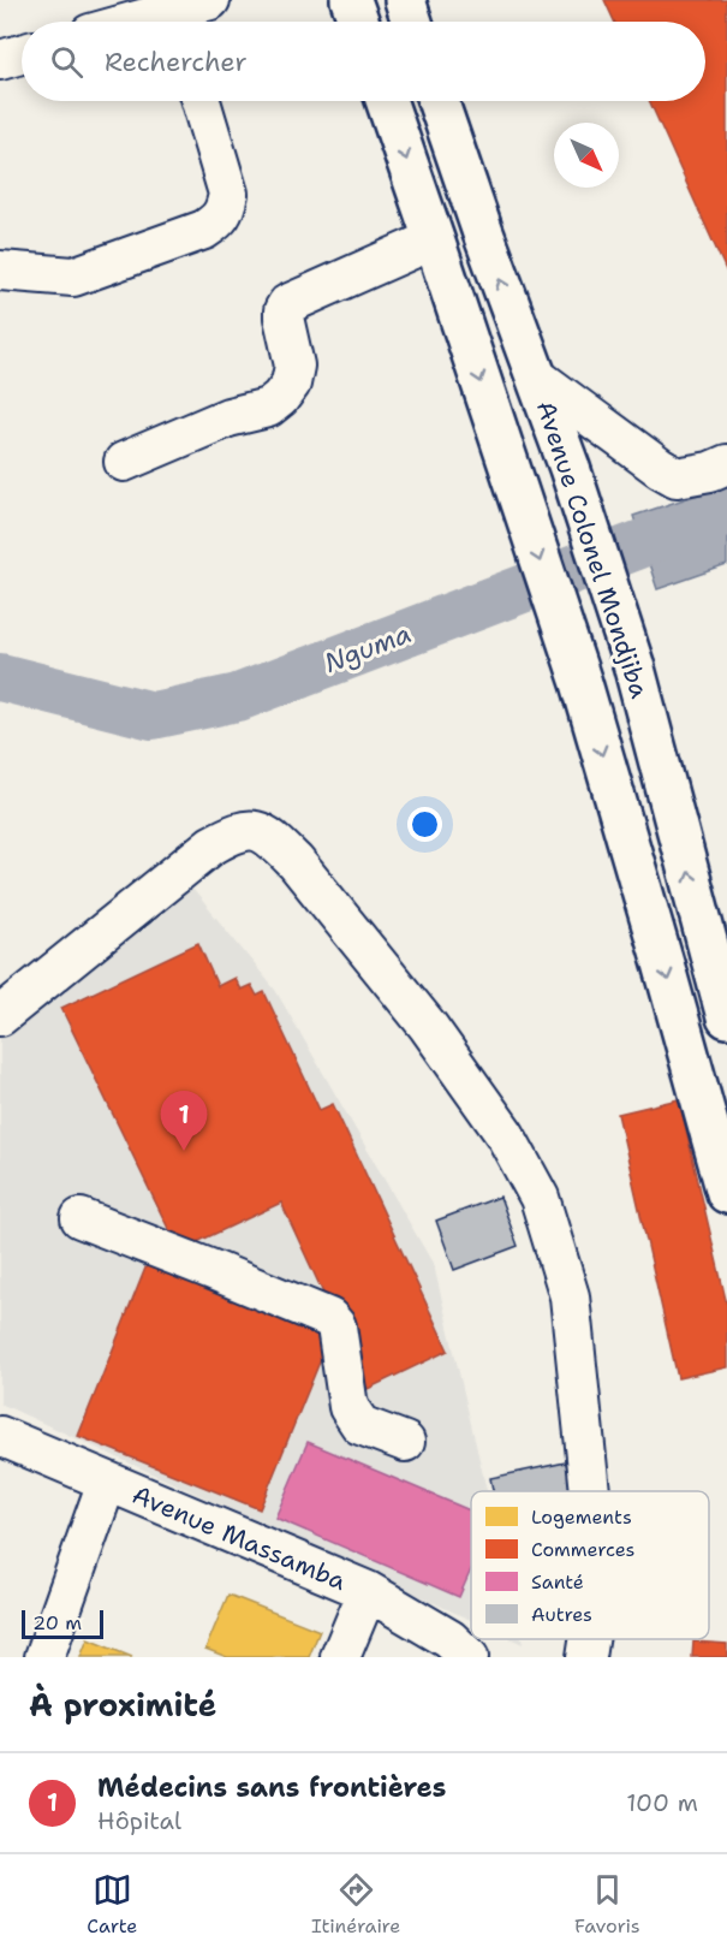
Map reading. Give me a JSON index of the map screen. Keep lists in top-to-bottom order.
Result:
{
  "streets": {
    "main road": ["Avenue Colonel Mondjiba"],
    "street": ["Avenue Massamba"]
  },
  "water": ["Nguma"],
  "legend": [
    "Logements",
    "Commerces",
    "Santé",
    "Autres"
  ],
  "scale_bar": "20 m",
  "north": "bottom right",
  "page": {
    "search": "Rechercher",
    "pins": "1",
    "scale": "20 m",
    "heading": "À proximité",
    "list": [
      {
        "mark": "1",
        "name": "Médecins sans frontières",
        "note": "Hôpital",
        "value": "100 m"
      }
    ],
    "nav": ["Carte", "Itinéraire", "Favoris"]
  }
}
